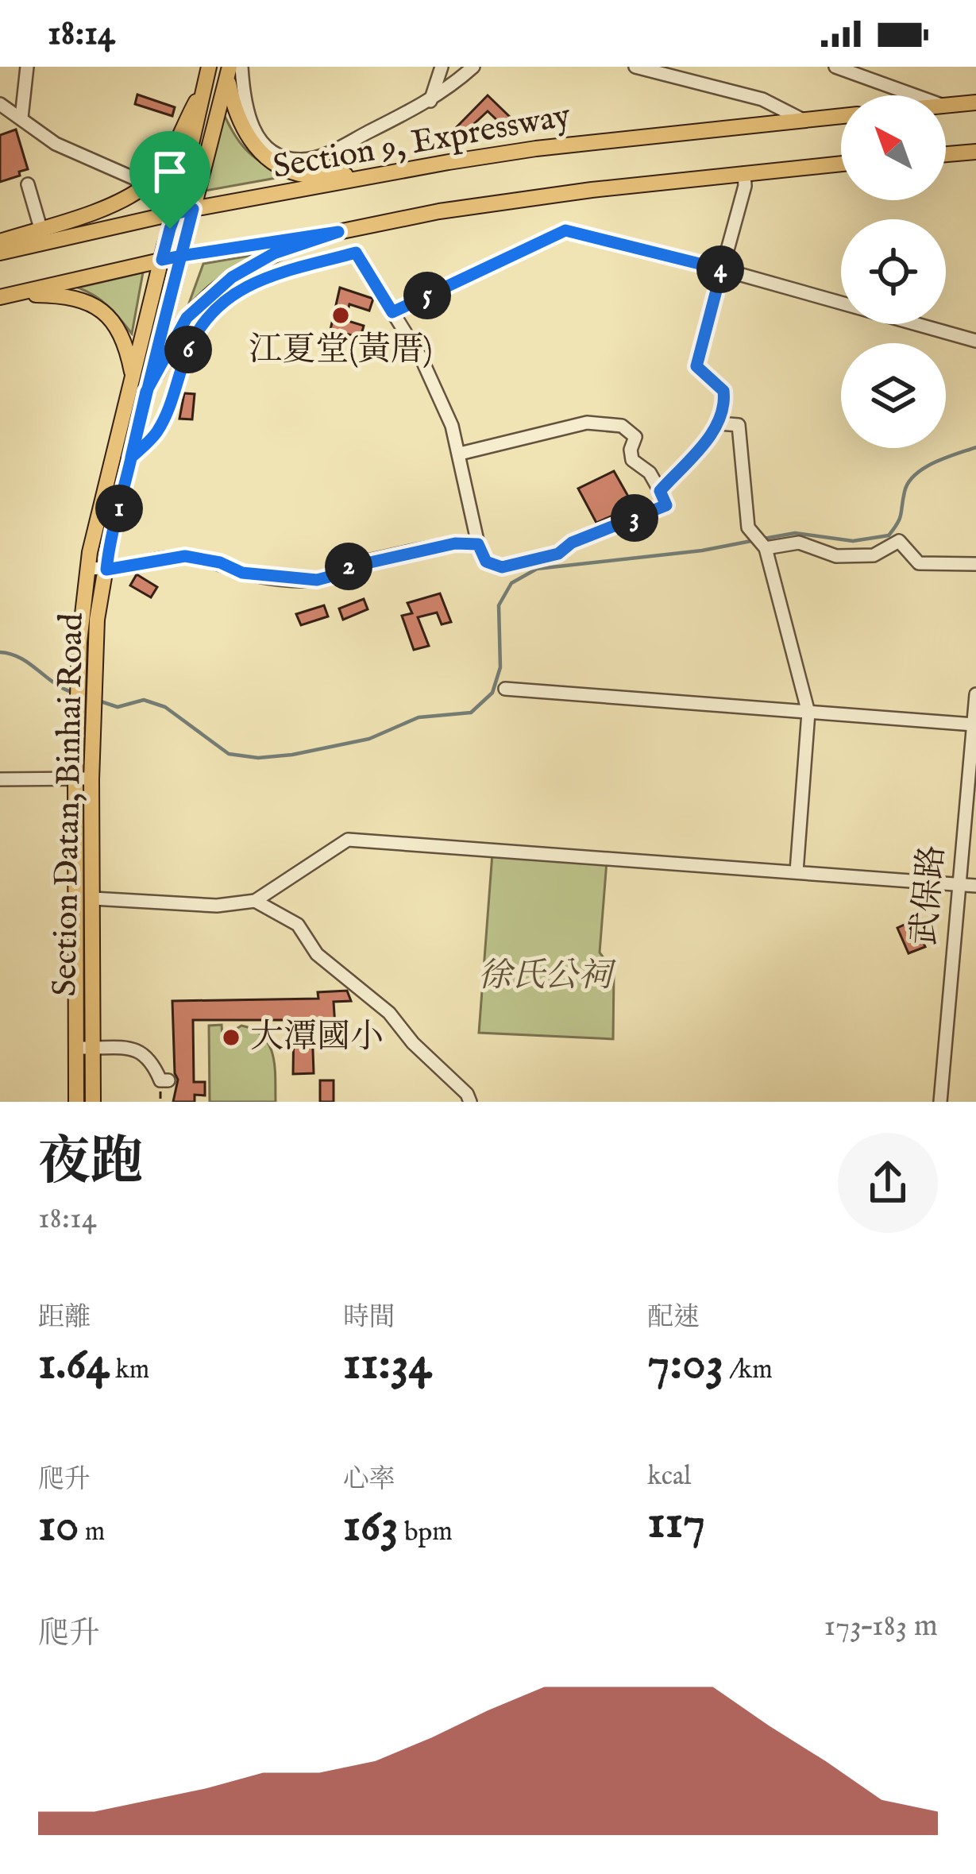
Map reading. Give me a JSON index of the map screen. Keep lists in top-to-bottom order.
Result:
{
  "streets": {
    "main road": ["Section 9, Expressway", "Section Datan, Binhai Road"],
    "street": ["武保路"]
  },
  "crossings": [
    ["Section 9, Expressway", "Section Datan, Binhai Road"]
  ],
  "parks": ["徐氏公祠"],
  "places": ["江夏堂(黃厝)", "大潭國小"],
  "north": "top left",
  "page": {
    "status": "18:14",
    "pins": [
      "4",
      "5",
      "6",
      "1",
      "3",
      "2"
    ],
    "heading": ["夜跑", "18:14"],
    "stats": [
      ["距離", "1.64 km"],
      ["時間", "11:34"],
      ["配速", "7:03 /km"],
      ["爬升", "10 m"],
      ["心率", "163 bpm"],
      ["kcal", "117"]
    ],
    "chart": ["爬升", "173–183 m"]
  }
}
